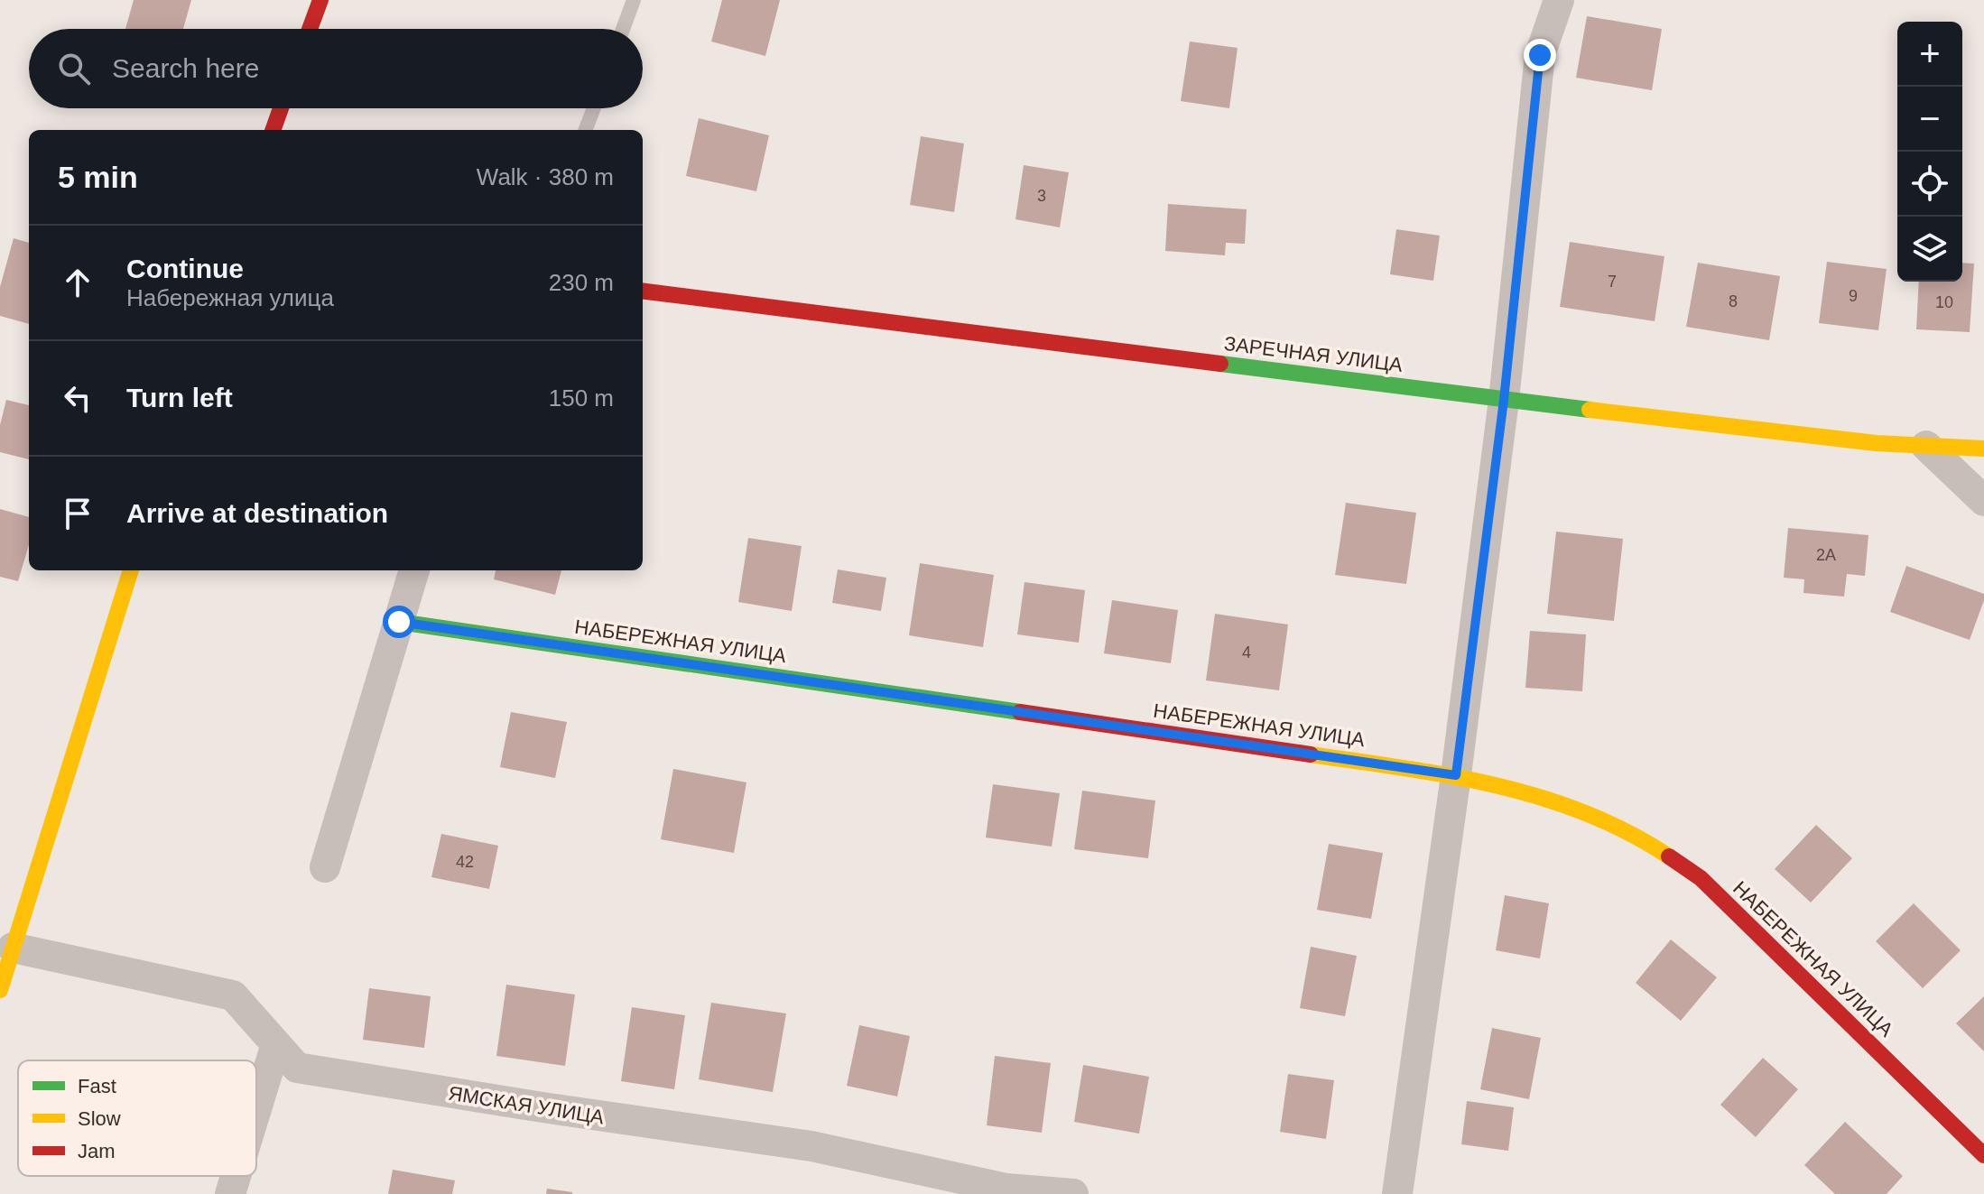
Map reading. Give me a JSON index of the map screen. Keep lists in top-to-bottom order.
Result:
{
  "streets": {
    "street": ["ЗАРЕЧНАЯ УЛИЦА", "НАБЕРЕЖНАЯ УЛИЦА", "ЯМСКАЯ УЛИЦА"]
  },
  "house_numbers": [
    "3",
    "7",
    "9",
    "8",
    "10",
    "2А",
    "4",
    "42"
  ],
  "legend": ["Fast", "Slow", "Jam"],
  "page": {
    "map_buttons": ["+", "−"],
    "search": "Search here",
    "heading": ["5 min", "Walk · 380 m"],
    "list": [
      ["Continue", "Набережная улица", "230 m"],
      ["Turn left", "150 m"],
      "Arrive at destination"
    ]
  }
}
